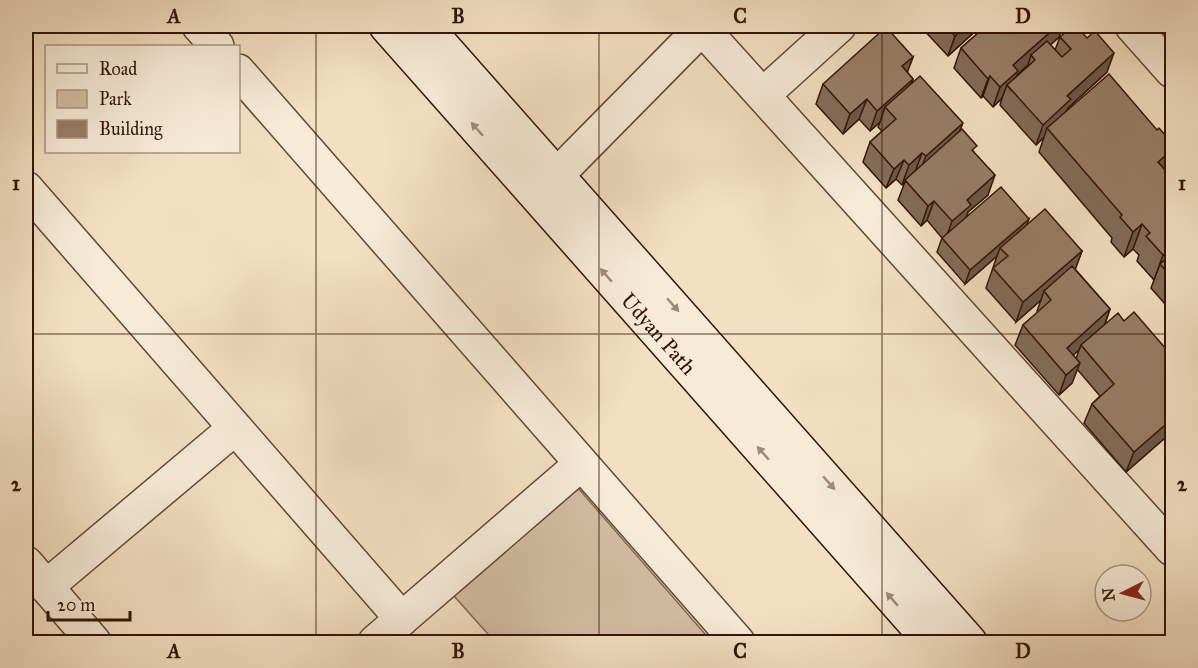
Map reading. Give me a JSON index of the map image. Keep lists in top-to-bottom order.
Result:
{
  "streets": {
    "street": ["Udyan Path"]
  },
  "legend": ["Road", "Park", "Building"],
  "scale_bar": "20 m",
  "north": "left",
  "grid": {
    "columns": [
      "A",
      "B",
      "C",
      "D"
    ],
    "rows": ["1", "2"]
  }
}
